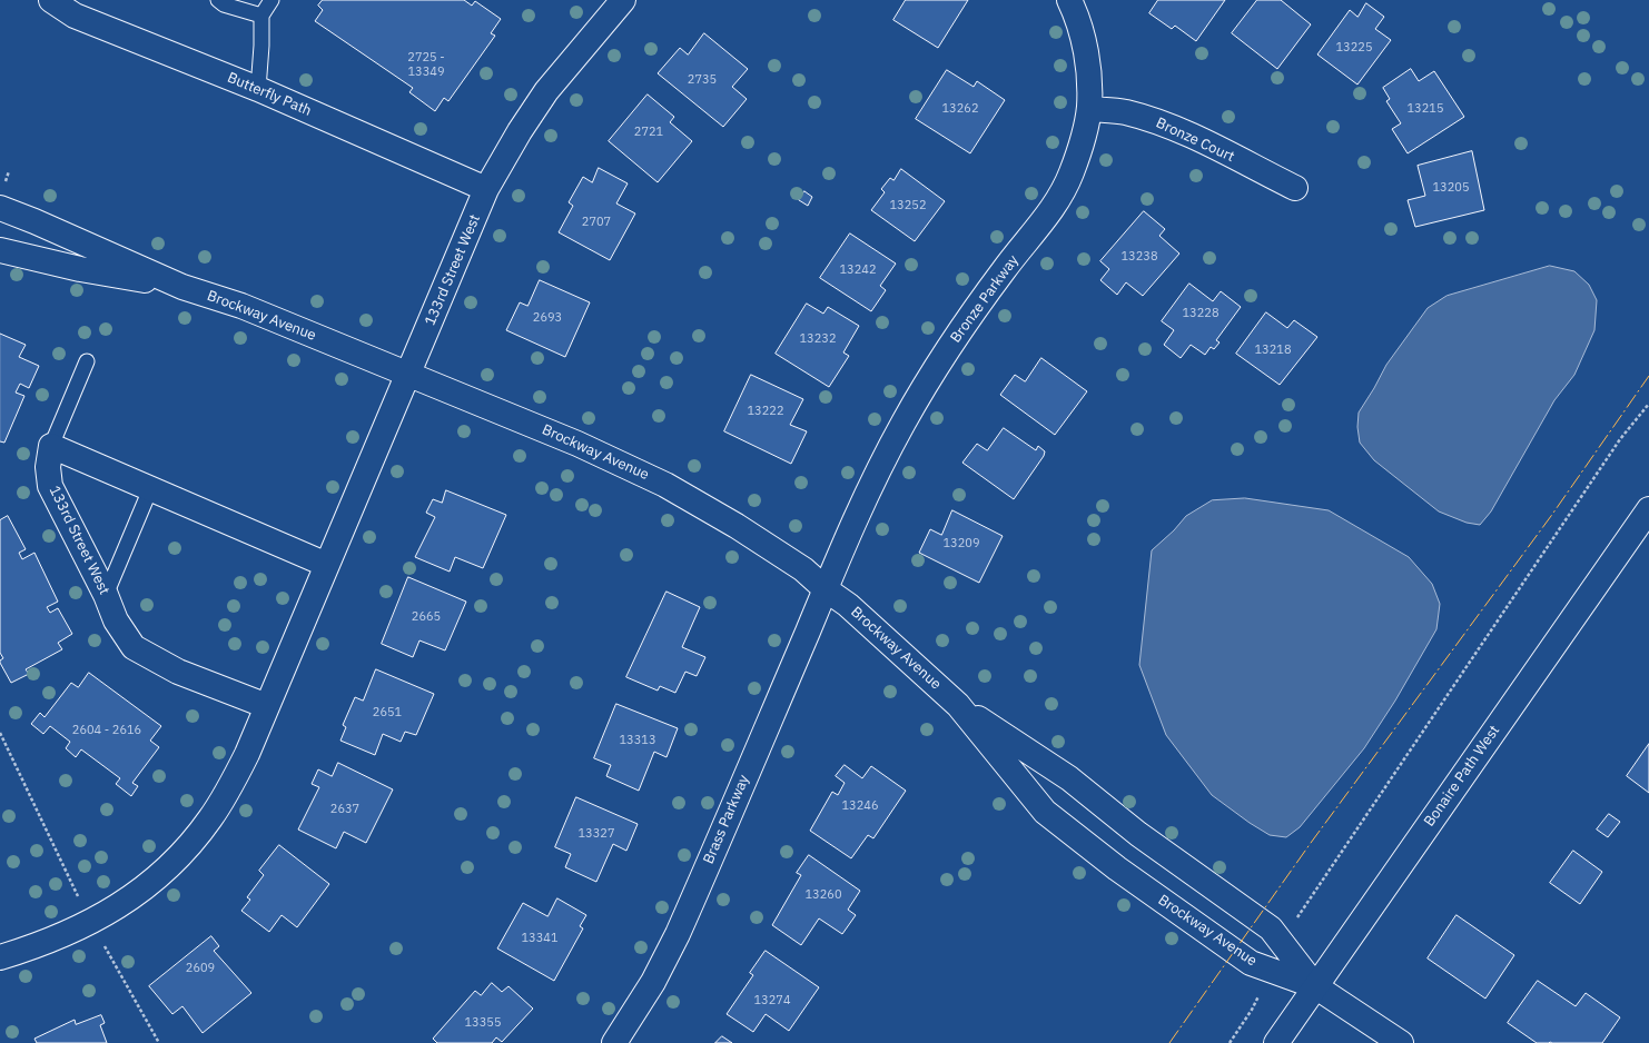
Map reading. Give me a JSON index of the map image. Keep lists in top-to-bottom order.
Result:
{
  "streets": {
    "street": [
      "Butterfly Path",
      "Bronze Court",
      "133rd Street West",
      "Bronze Parkway",
      "Brockway Avenue",
      "Bonaire Path West",
      "Brass Parkway"
    ]
  },
  "crossings": [
    ["Butterfly Path", "133rd Street West"],
    ["Bronze Court", "Bronze Parkway"],
    ["133rd Street West", "Brockway Avenue"],
    ["Bronze Parkway", "Brockway Avenue"],
    ["Bronze Parkway", "Brass Parkway"],
    ["Brockway Avenue", "Bonaire Path West"],
    ["Brockway Avenue", "Brass Parkway"]
  ],
  "house_numbers": [
    "13225",
    "2725 - 13349",
    "2735",
    "13262",
    "13215",
    "2721",
    "13205",
    "13252",
    "2707",
    "13238",
    "13242",
    "13228",
    "2693",
    "13232",
    "13218",
    "13222",
    "13209",
    "2665",
    "2651",
    "2604 - 2616",
    "13313",
    "13246",
    "2637",
    "13327",
    "13260",
    "13341",
    "2609",
    "13274",
    "13355"
  ]
}
